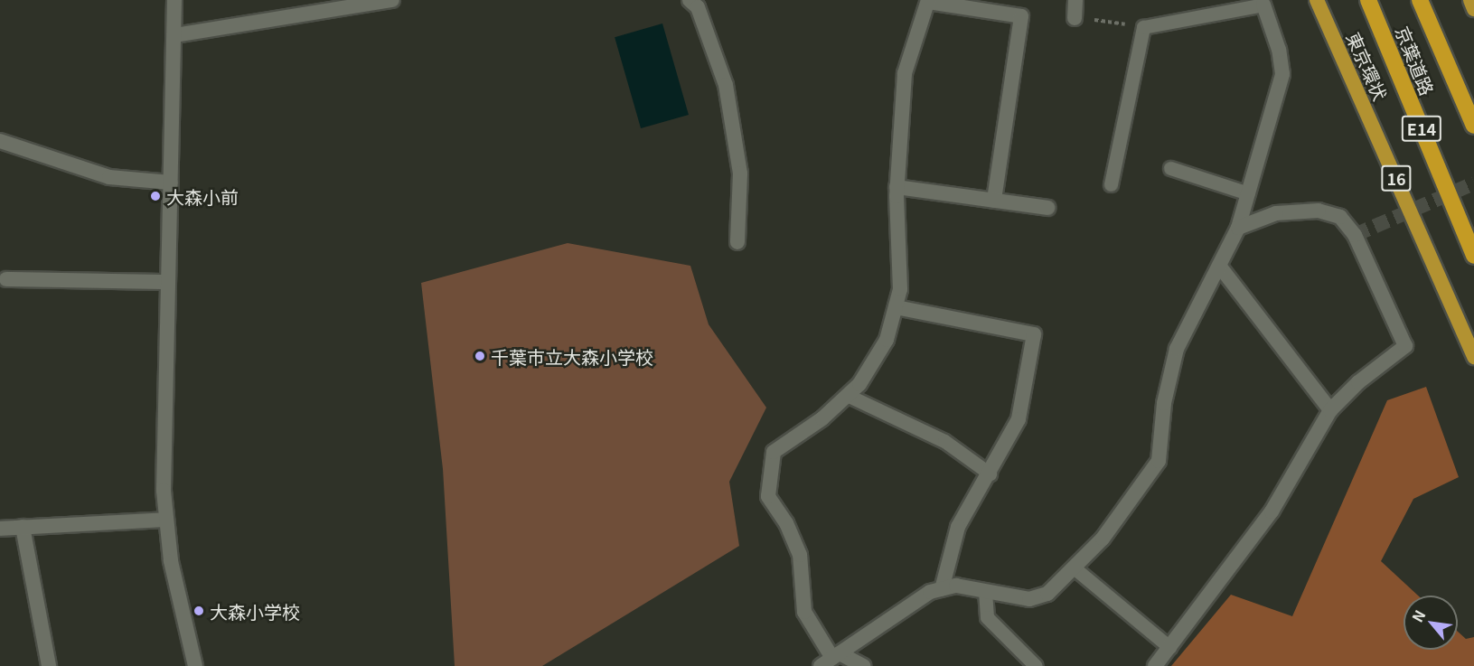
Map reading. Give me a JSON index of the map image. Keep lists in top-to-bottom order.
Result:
{
  "streets": {
    "highway": [
      "京葉道路",
      "東京環状",
      "E14",
      "16"
    ]
  },
  "places": ["大森小前", "千葉市立大森小学校", "大森小学校"],
  "north": "top left"
}
